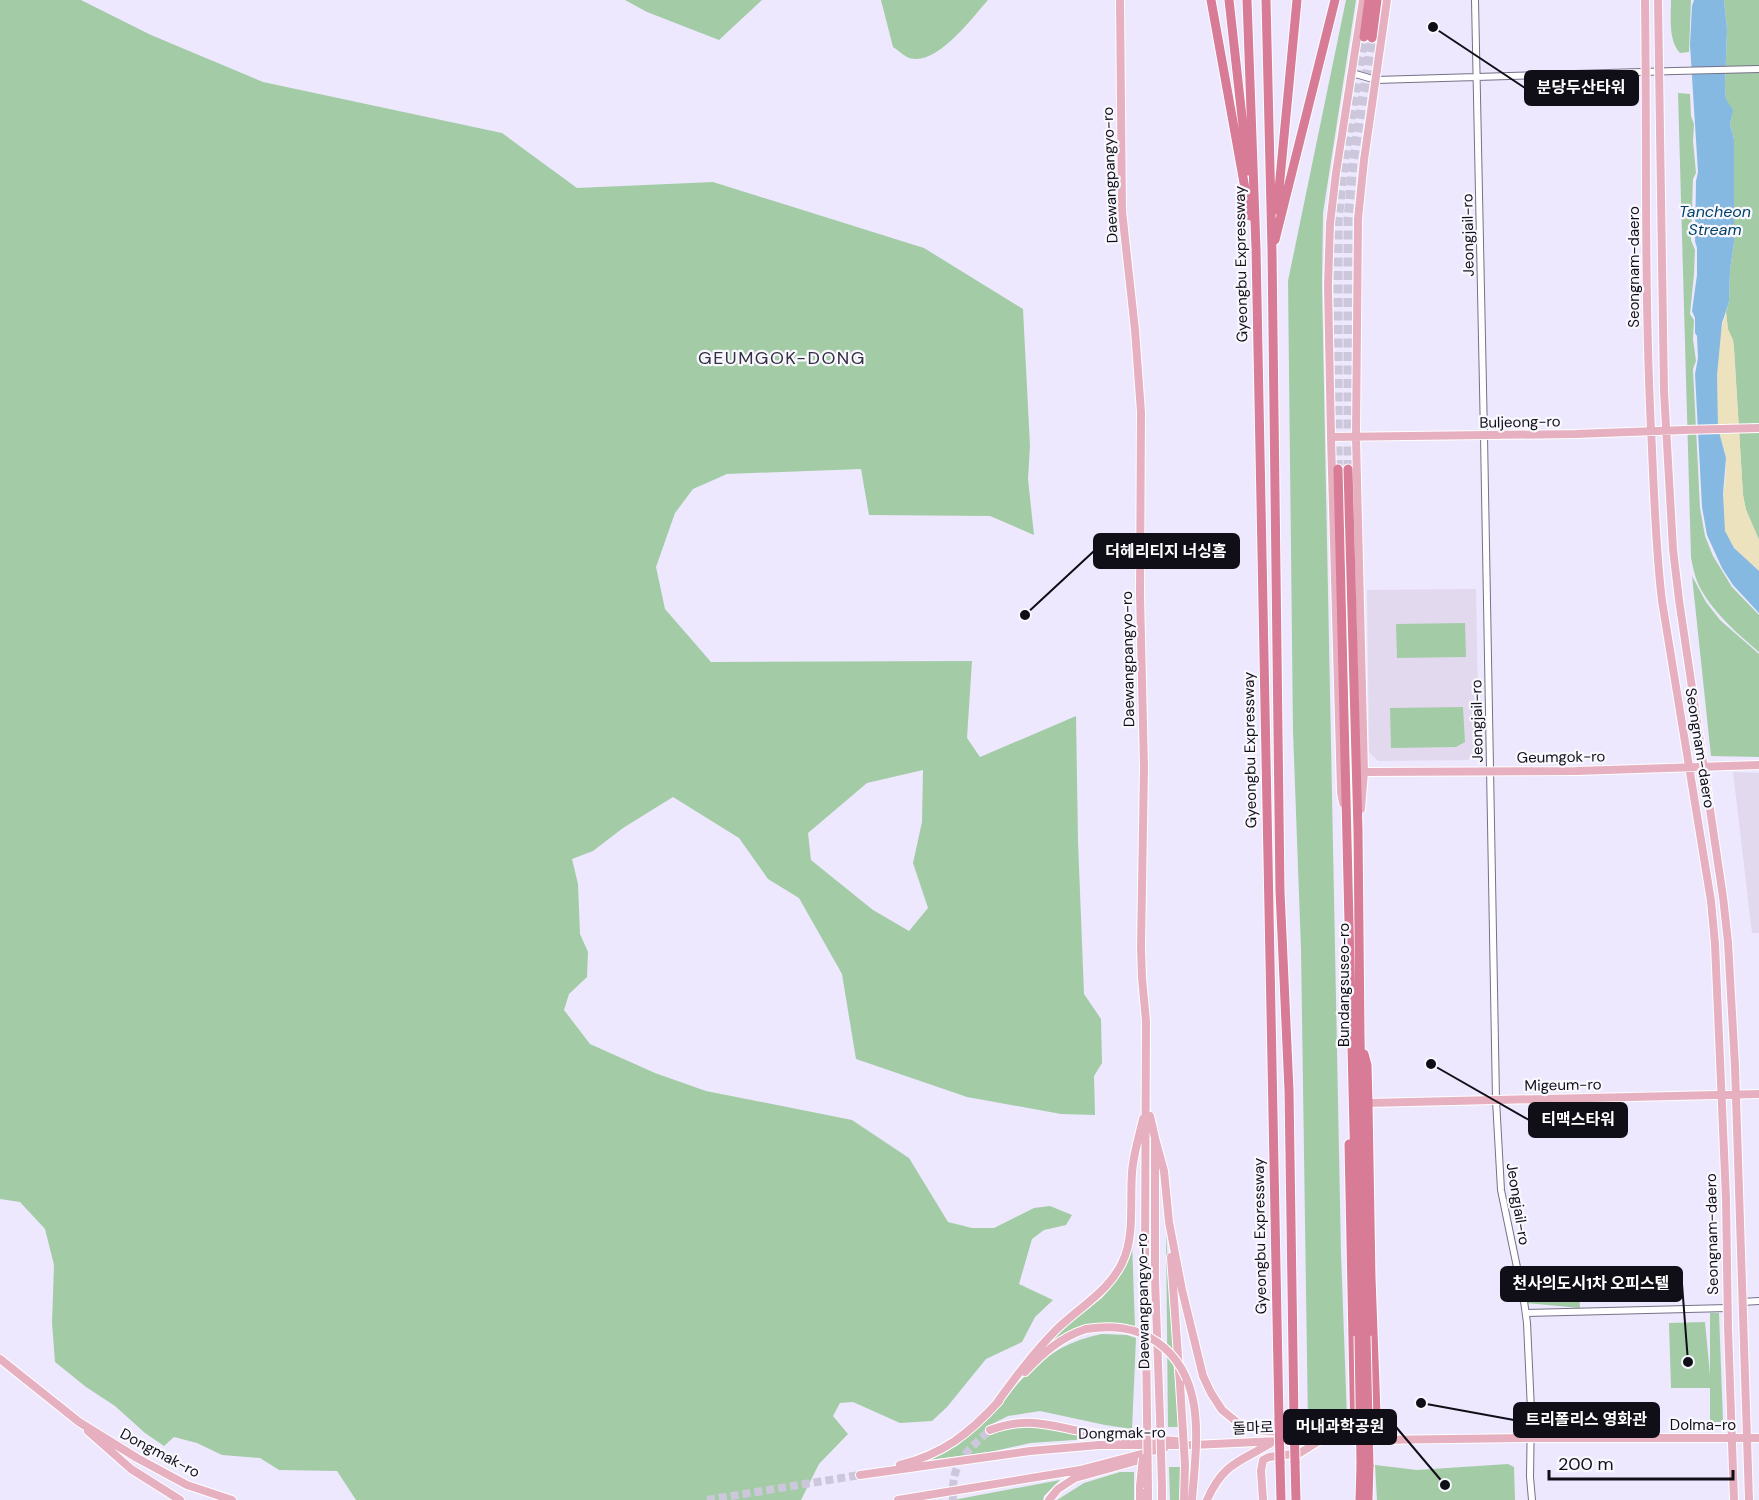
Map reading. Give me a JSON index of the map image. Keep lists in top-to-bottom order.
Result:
{
  "streets": {
    "highway": ["Gyeongbu Expressway", "Bundangsuseo-ro"],
    "main road": [
      "Daewangpangyo-ro",
      "Seongnam-daero",
      "Buljeong-ro",
      "Geumgok-ro",
      "Migeum-ro",
      "Dolma-ro",
      "돌마로",
      "Dongmak-ro"
    ],
    "street": ["Jeongjail-ro"]
  },
  "crossings": [
    ["Jeongjail-ro", "Buljeong-ro"],
    ["Jeongjail-ro", "Geumgok-ro"],
    ["Jeongjail-ro", "Migeum-ro"],
    ["Jeongjail-ro", "Dolma-ro"],
    ["Seongnam-daero", "Buljeong-ro"],
    ["Seongnam-daero", "Geumgok-ro"],
    ["Seongnam-daero", "Migeum-ro"],
    ["Seongnam-daero", "Dolma-ro"],
    ["Dolma-ro", "돌마로"]
  ],
  "districts": ["GEUMGOK-DONG"],
  "water": ["Tancheon Stream"],
  "places": [
    "분당두산타워",
    "더헤리티지 너싱홈",
    "티맥스타워",
    "천사의도시1차 오피스텔",
    "트리폴리스 영화관",
    "머내과학공원"
  ],
  "scale_bar": "200 m"
}
